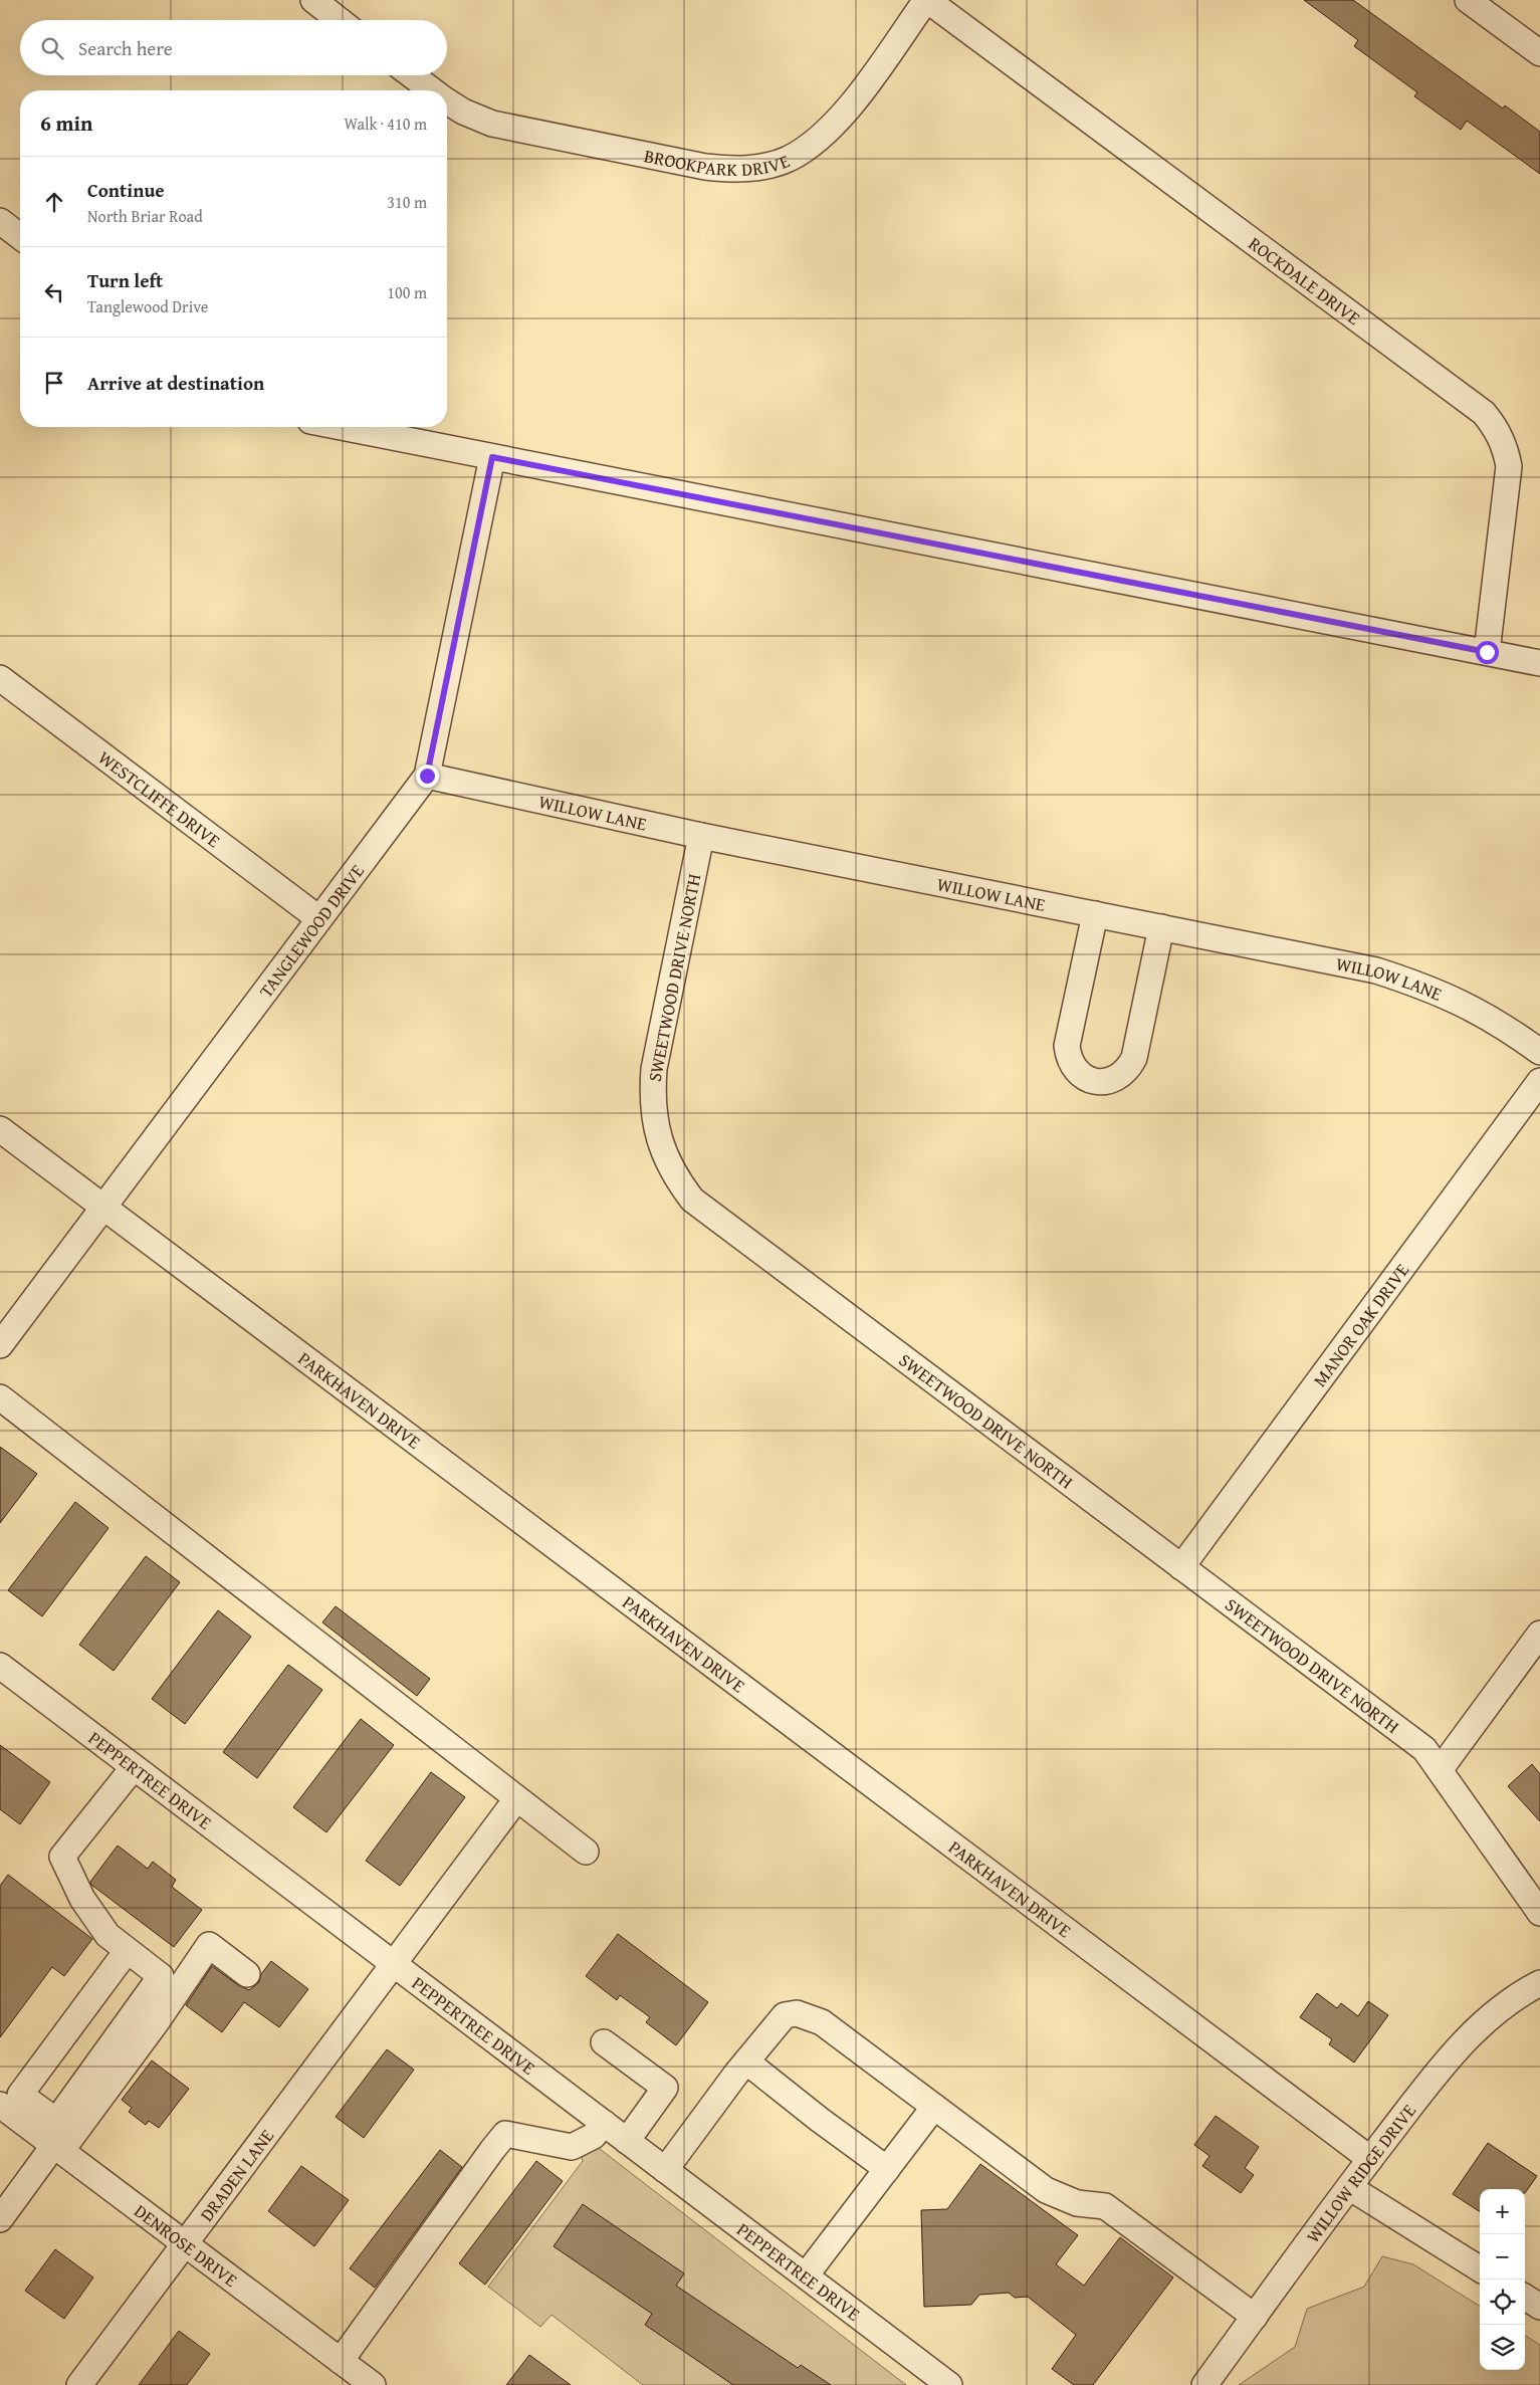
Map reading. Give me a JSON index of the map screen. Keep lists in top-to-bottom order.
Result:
{
  "streets": {
    "street": [
      "BROOKPARK DRIVE",
      "ROCKDALE DRIVE",
      "WESTCLIFFE DRIVE",
      "WILLOW LANE",
      "TANGLEWOOD DRIVE",
      "SWEETWOOD DRIVE NORTH",
      "MANOR OAK DRIVE",
      "PARKHAVEN DRIVE",
      "PEPPERTREE DRIVE",
      "WILLOW RIDGE DRIVE",
      "DRADEN LANE",
      "DENROSE DRIVE"
    ]
  },
  "crossings": [
    ["BROOKPARK DRIVE", "ROCKDALE DRIVE"],
    ["WESTCLIFFE DRIVE", "TANGLEWOOD DRIVE"],
    ["WILLOW LANE", "TANGLEWOOD DRIVE"],
    ["WILLOW LANE", "SWEETWOOD DRIVE NORTH"],
    ["TANGLEWOOD DRIVE", "PARKHAVEN DRIVE"],
    ["SWEETWOOD DRIVE NORTH", "MANOR OAK DRIVE"],
    ["PARKHAVEN DRIVE", "WILLOW RIDGE DRIVE"],
    ["PEPPERTREE DRIVE", "DRADEN LANE"],
    ["DRADEN LANE", "DENROSE DRIVE"]
  ],
  "page": {
    "search": "Search here",
    "heading": ["6 min", "Walk · 410 m"],
    "list": [
      ["Continue", "North Briar Road", "310 m"],
      ["Turn left", "Tanglewood Drive", "100 m"],
      "Arrive at destination"
    ],
    "map_buttons": ["+", "−"]
  }
}
